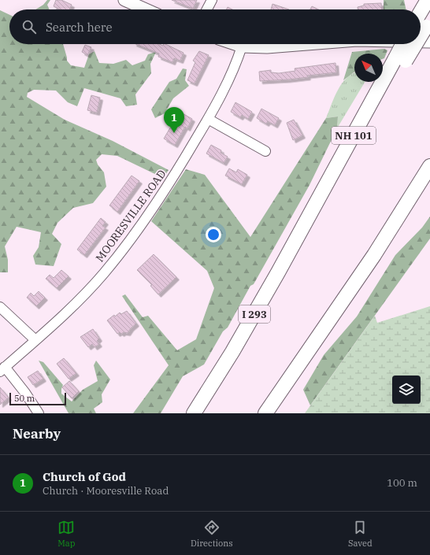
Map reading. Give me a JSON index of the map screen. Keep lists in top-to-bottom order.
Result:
{
  "streets": {
    "highway": ["NH 101", "I 293"],
    "street": ["MOORESVILLE ROAD"]
  },
  "crossings": [
    ["NH 101", "I 293"]
  ],
  "scale_bar": "50 m",
  "north": "top left",
  "page": {
    "search": "Search here",
    "pins": "1",
    "scale": "50 m",
    "heading": "Nearby",
    "list": [
      {
        "mark": "1",
        "name": "Church of God",
        "note": "Church · Mooresville Road",
        "value": "100 m"
      }
    ],
    "nav": ["Map", "Directions", "Saved"]
  }
}
